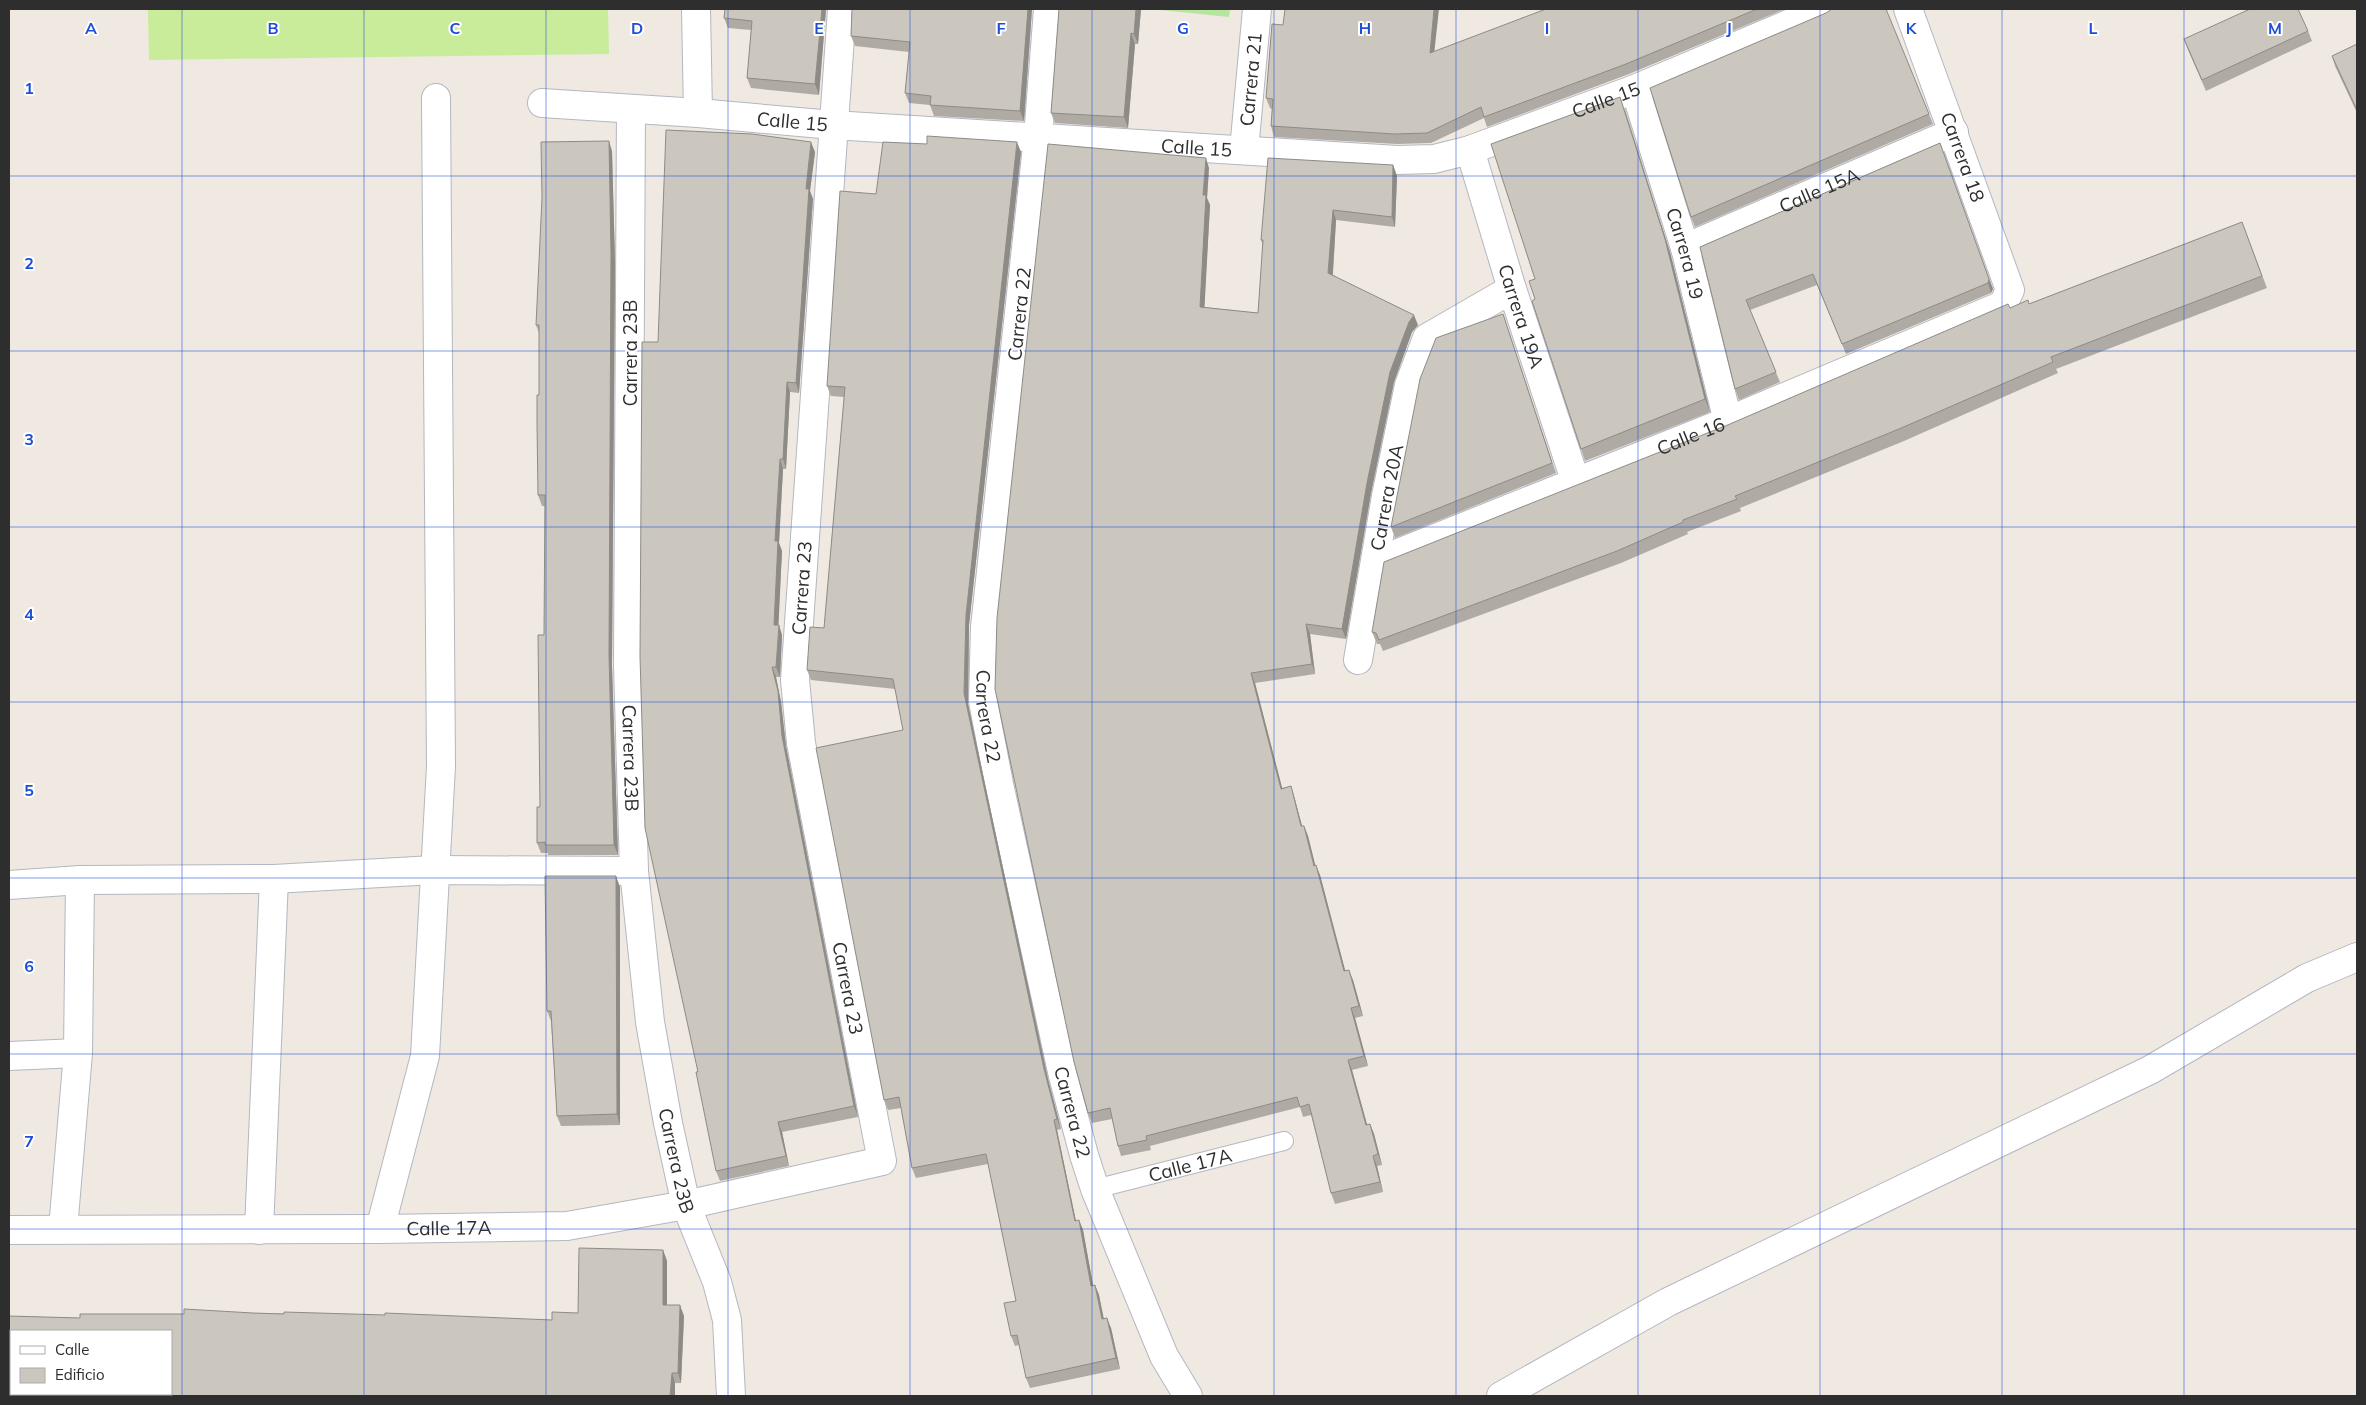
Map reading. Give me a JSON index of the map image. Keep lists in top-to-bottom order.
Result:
{
  "streets": {
    "street": [
      "Carrera 21",
      "Calle 15",
      "Carrera 18",
      "Calle 15A",
      "Carrera 19",
      "Carrera 22",
      "Carrera 19A",
      "Carrera 23B",
      "Calle 16",
      "Carrera 20A",
      "Carrera 23",
      "Calle 17A"
    ]
  },
  "crossings": [
    ["Carrera 21", "Calle 15"],
    ["Calle 15", "Carrera 19"],
    ["Calle 15", "Carrera 22"],
    ["Calle 15", "Carrera 19A"],
    ["Calle 15", "Carrera 23B"],
    ["Calle 15", "Carrera 23"],
    ["Carrera 18", "Calle 15A"],
    ["Carrera 18", "Calle 16"],
    ["Calle 15A", "Carrera 19"],
    ["Carrera 19", "Calle 16"],
    ["Carrera 22", "Calle 17A"],
    ["Carrera 19A", "Calle 16"],
    ["Carrera 19A", "Carrera 20A"],
    ["Carrera 23B", "Calle 17A"],
    ["Calle 16", "Carrera 20A"],
    ["Carrera 23", "Calle 17A"]
  ],
  "legend": ["Calle", "Edificio"],
  "grid": {
    "columns": [
      "A",
      "B",
      "C",
      "D",
      "E",
      "F",
      "G",
      "H",
      "I",
      "J",
      "K",
      "L",
      "M"
    ],
    "rows": [
      "1",
      "2",
      "3",
      "4",
      "5",
      "6",
      "7"
    ]
  }
}
